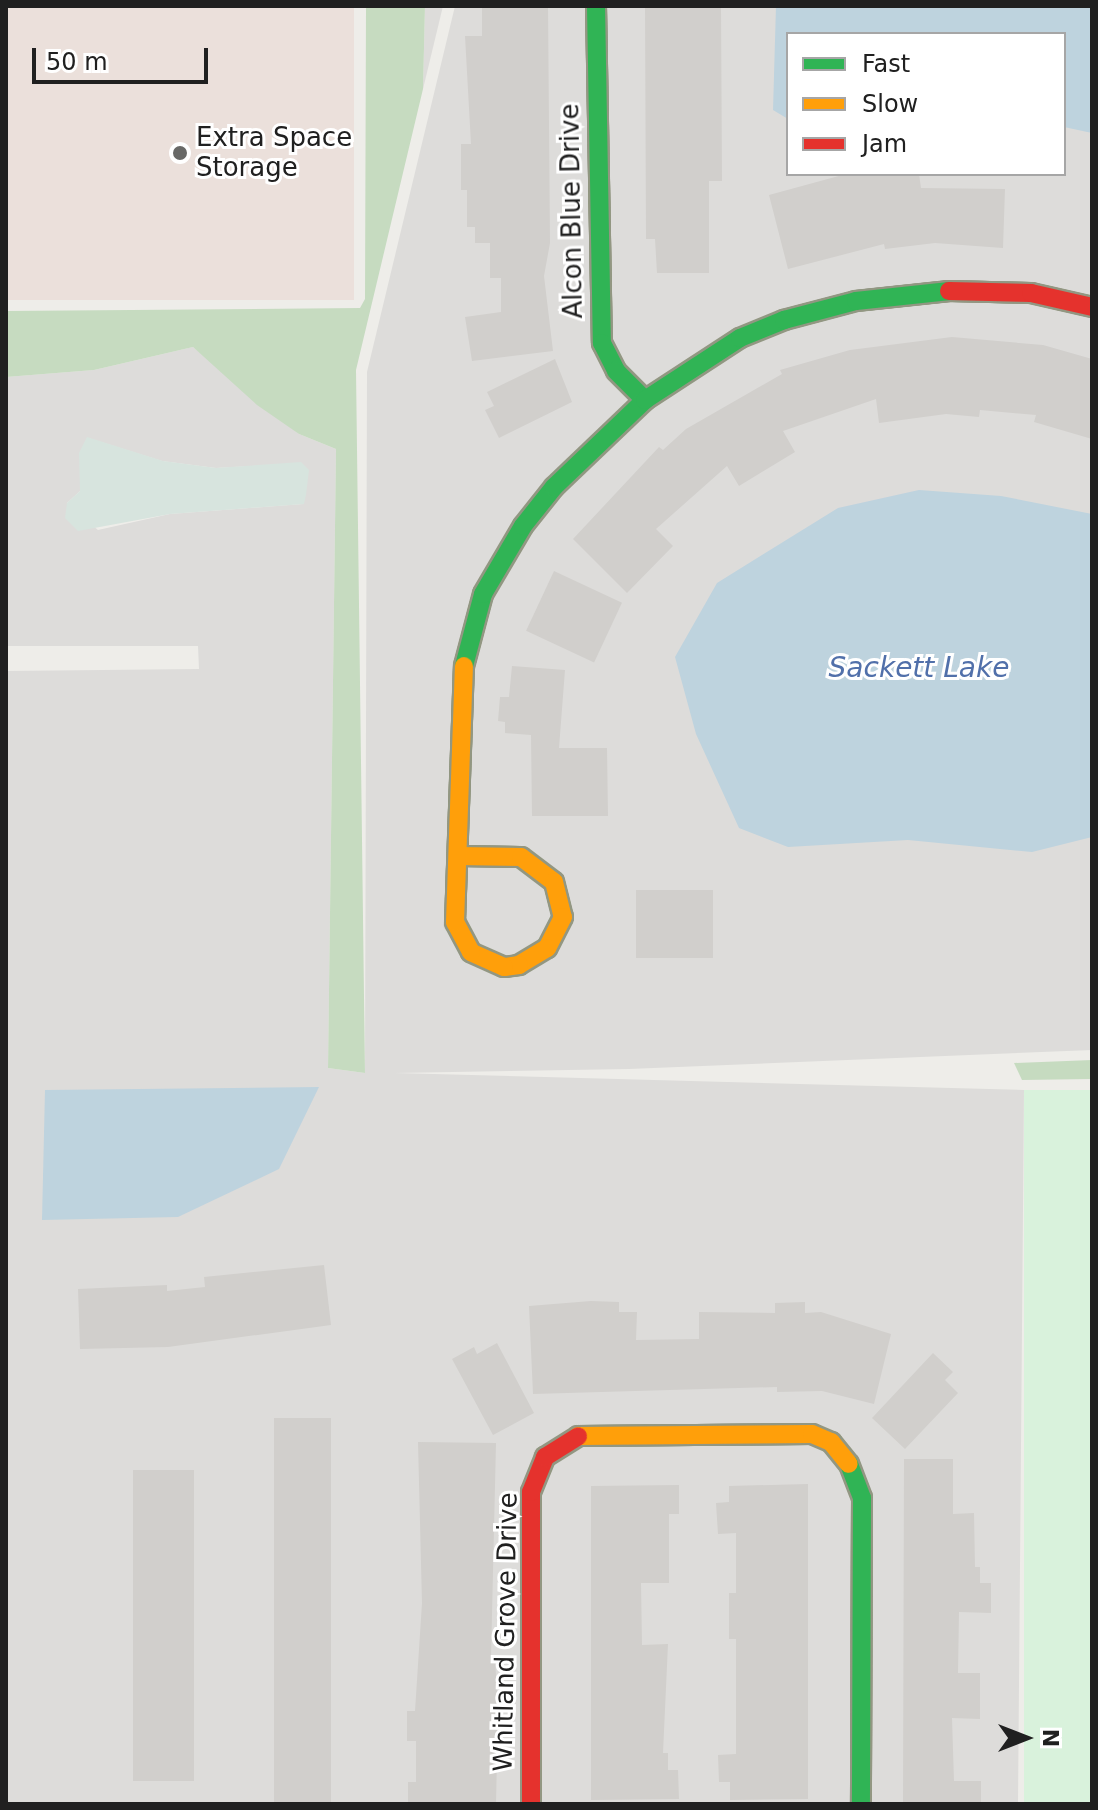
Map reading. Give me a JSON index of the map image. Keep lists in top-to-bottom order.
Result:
{
  "streets": {
    "street": ["Alcon Blue Drive", "Whitland Grove Drive"]
  },
  "water": ["Sackett Lake"],
  "places": ["Extra Space Storage"],
  "legend": ["Fast", "Slow", "Jam"],
  "scale_bar": "50 m",
  "north": "right"
}
